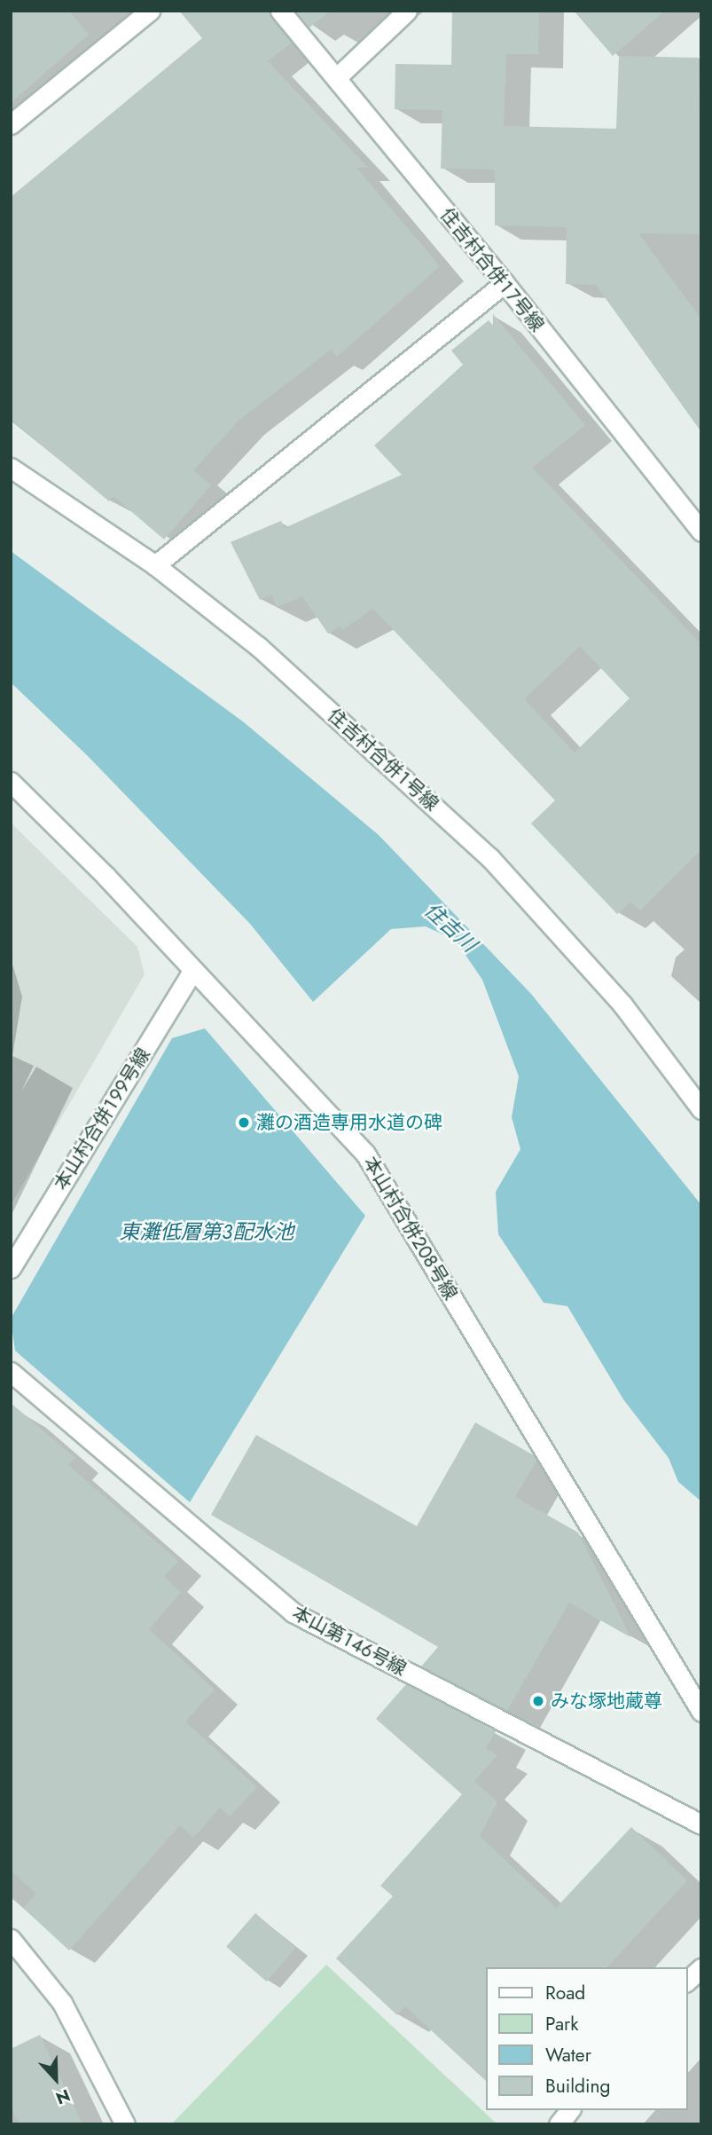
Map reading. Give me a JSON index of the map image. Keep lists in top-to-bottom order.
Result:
{
  "streets": {
    "street": [
      "住吉村合併１７号線",
      "住吉村合併１号線",
      "本山村合併１９９号線",
      "本山村合併２０８号線",
      "本山第１４６号線"
    ]
  },
  "crossings": [
    ["本山村合併１９９号線", "本山村合併２０８号線"]
  ],
  "water": ["住吉川", "東灘低層第３配水池"],
  "places": ["灘の酒造専用水道の碑", "みな塚地蔵尊"],
  "legend": [
    "Road",
    "Park",
    "Water",
    "Building"
  ],
  "north": "bottom"
}
